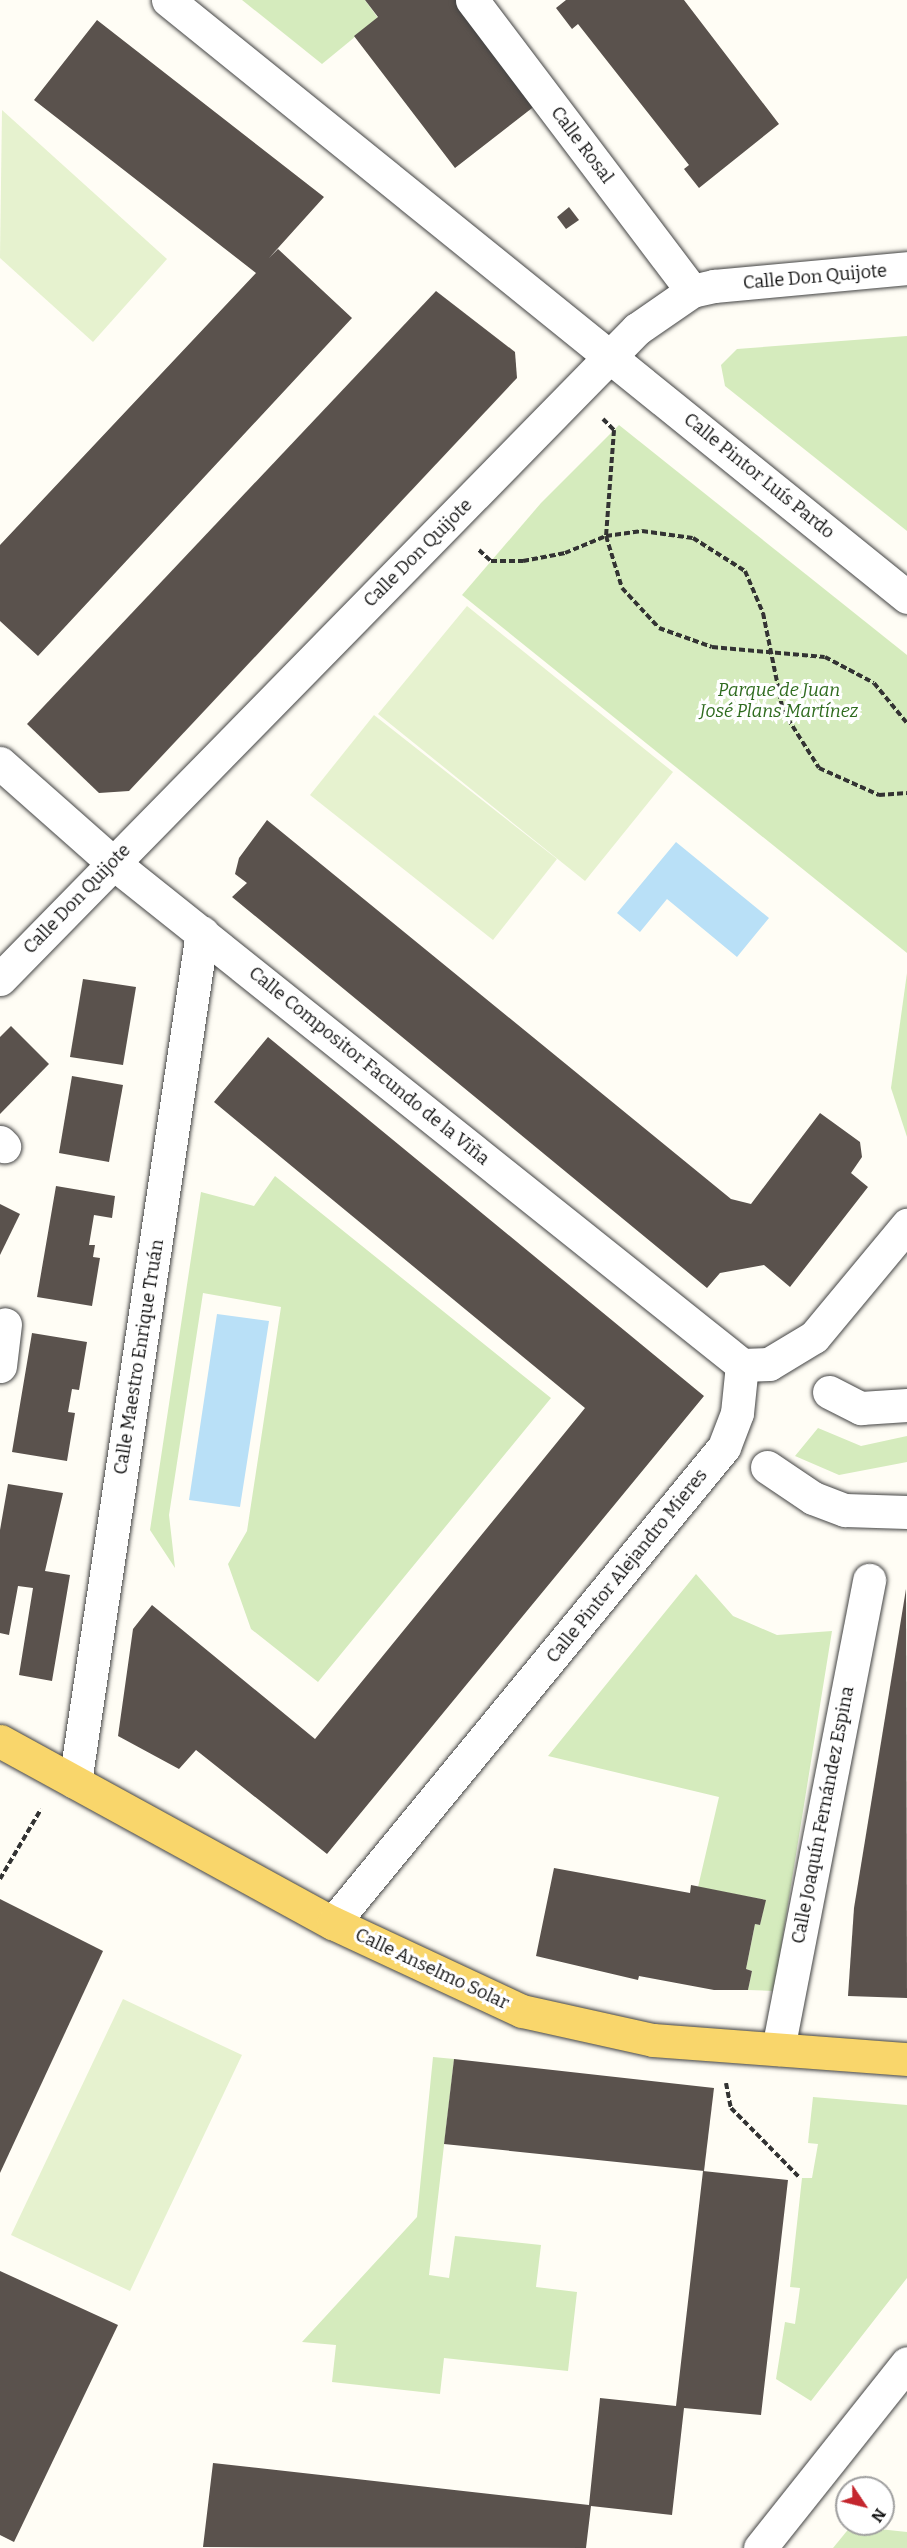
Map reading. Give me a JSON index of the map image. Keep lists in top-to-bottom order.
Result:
{
  "streets": {
    "main road": ["Calle Anselmo Solar"],
    "street": [
      "Calle Rosal",
      "Calle Don Quijote",
      "Calle Pintor Luís Pardo",
      "Calle Compositor Facundo de la Viña",
      "Calle Maestro Enrique Truán",
      "Calle Pintor Alejandro Mieres",
      "Calle Joaquín Fernández Espina"
    ]
  },
  "crossings": [
    ["Calle Rosal", "Calle Don Quijote"],
    ["Calle Don Quijote", "Calle Pintor Luís Pardo"],
    ["Calle Don Quijote", "Calle Compositor Facundo de la Viña"],
    ["Calle Compositor Facundo de la Viña", "Calle Maestro Enrique Truán"],
    ["Calle Compositor Facundo de la Viña", "Calle Pintor Alejandro Mieres"],
    ["Calle Maestro Enrique Truán", "Calle Anselmo Solar"],
    ["Calle Pintor Alejandro Mieres", "Calle Anselmo Solar"],
    ["Calle Joaquín Fernández Espina", "Calle Anselmo Solar"]
  ],
  "parks": ["Parque de Juan José Plans Martínez"],
  "north": "bottom right"
}
